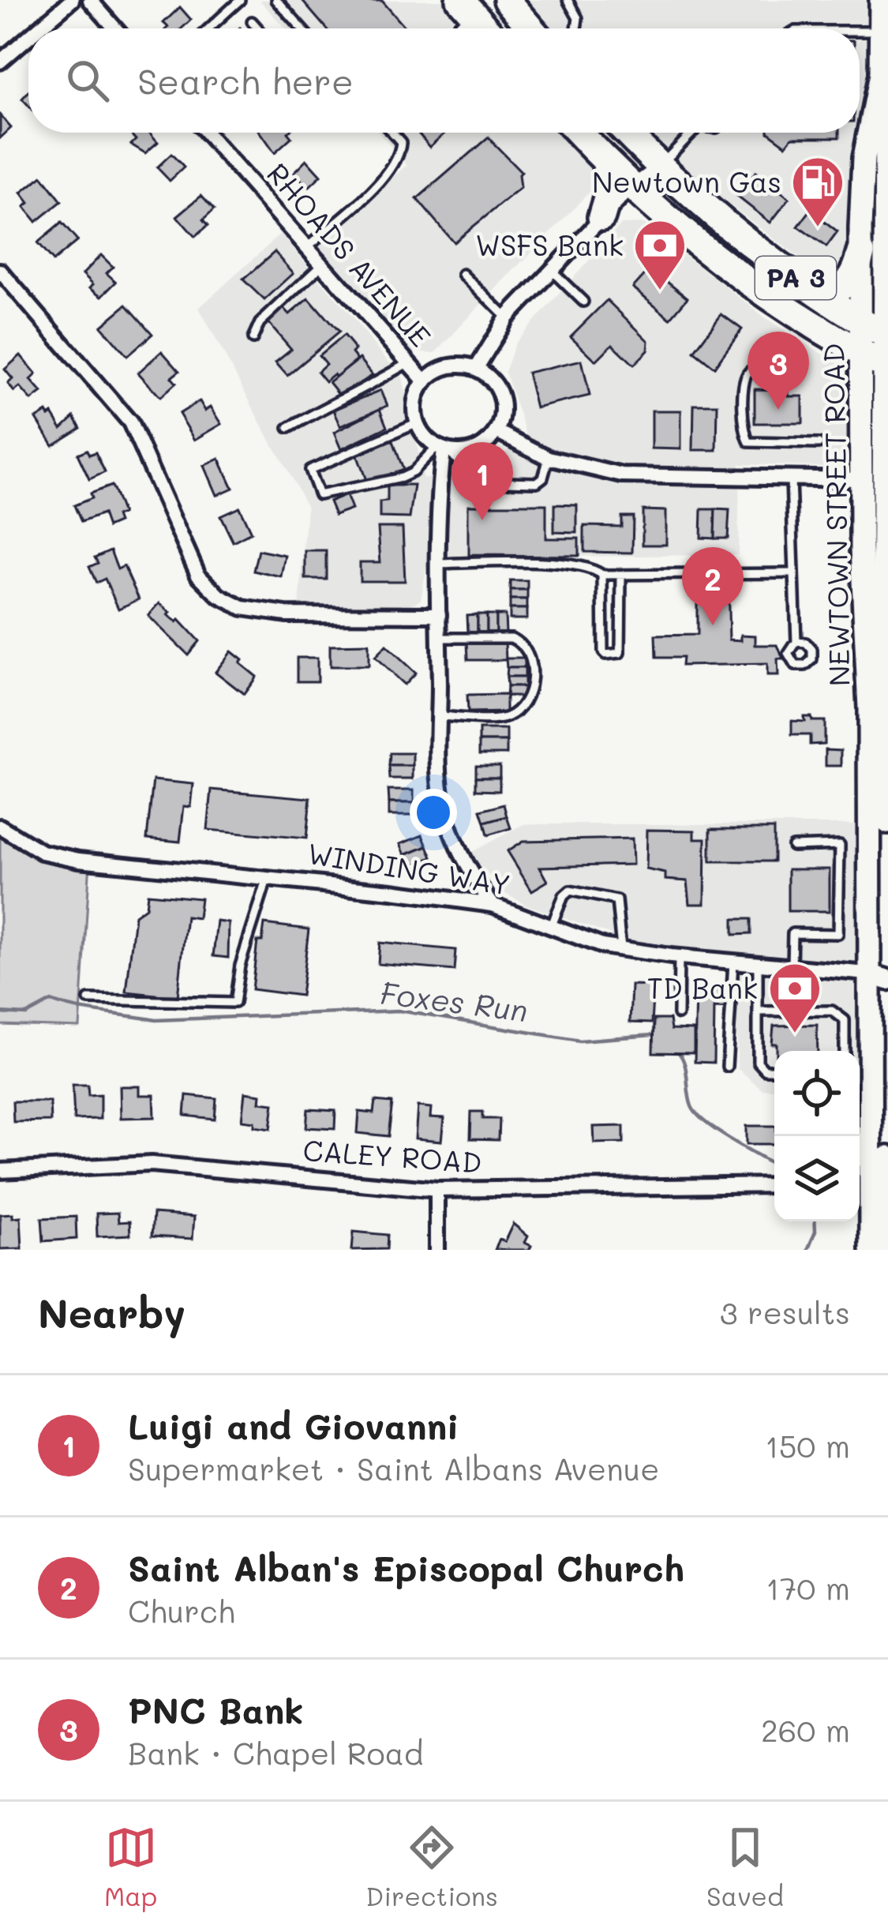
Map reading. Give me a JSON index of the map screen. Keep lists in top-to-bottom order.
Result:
{
  "streets": {
    "highway": ["PA 3"],
    "main road": ["NEWTOWN STREET ROAD"],
    "street": ["RHOADS AVENUE", "WINDING WAY", "CALEY ROAD"]
  },
  "crossings": [
    ["PA 3", "NEWTOWN STREET ROAD"],
    ["NEWTOWN STREET ROAD", "WINDING WAY"]
  ],
  "water": ["Foxes Run"],
  "places": {
    "fuel station": ["Newtown Gas"],
    "bank": ["WSFS Bank", "TD Bank"]
  },
  "page": {
    "search": "Search here",
    "pins": ["3", "1", "2"],
    "heading": ["Nearby", "3 results"],
    "list": [
      {
        "mark": "1",
        "name": "Luigi and Giovanni",
        "note": "Supermarket · Saint Albans Avenue",
        "value": "150 m"
      },
      {
        "mark": "2",
        "name": "Saint Alban's Episcopal Church",
        "note": "Church",
        "value": "170 m"
      },
      {
        "mark": "3",
        "name": "PNC Bank",
        "note": "Bank · Chapel Road",
        "value": "260 m"
      }
    ],
    "nav": ["Map", "Directions", "Saved"]
  }
}
